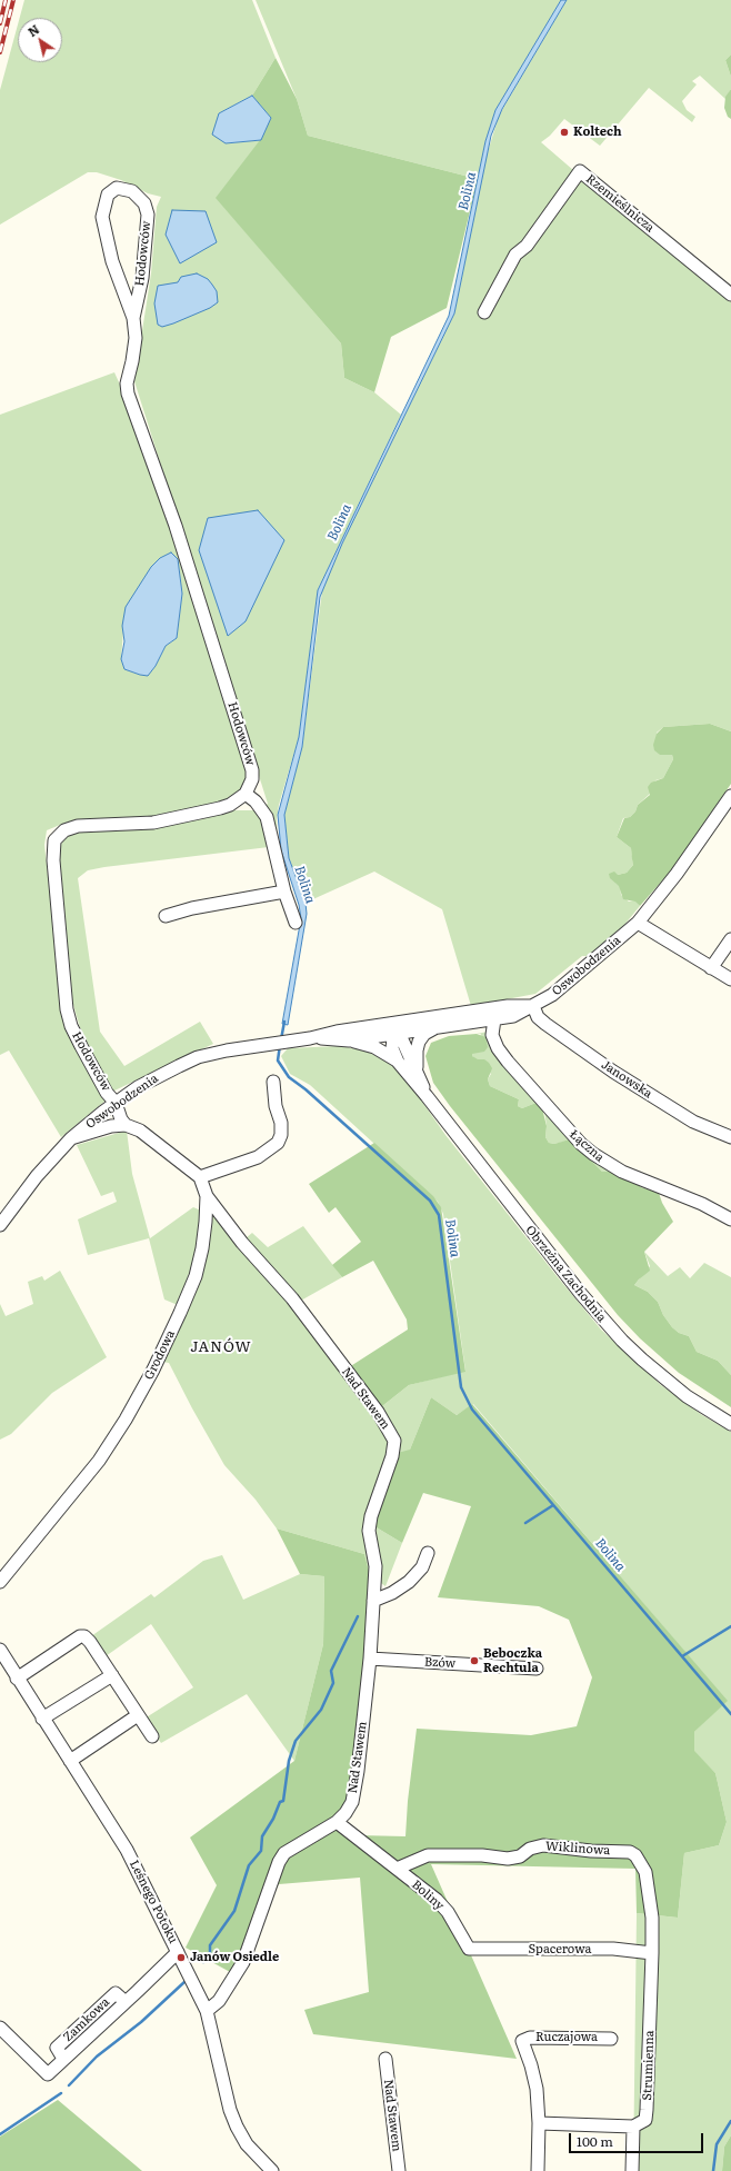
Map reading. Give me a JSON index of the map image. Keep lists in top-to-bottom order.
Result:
{
  "streets": {
    "street": [
      "Rzemieślnicza",
      "Hodowców",
      "Oswobodzenia",
      "Janowska",
      "Łączna",
      "Obrzeżna Zachodnia",
      "Grodowa",
      "Nad Stawem",
      "Bzów",
      "Wiklinowa",
      "Boliny",
      "Leśnego Potoku",
      "Spacerowa",
      "Zamkowa",
      "Ruczajowa",
      "Strumienna"
    ]
  },
  "crossings": [
    ["Hodowców", "Oswobodzenia"],
    ["Oswobodzenia", "Janowska"],
    ["Oswobodzenia", "Łączna"],
    ["Oswobodzenia", "Obrzeżna Zachodnia"],
    ["Grodowa", "Nad Stawem"],
    ["Nad Stawem", "Bzów"],
    ["Nad Stawem", "Leśnego Potoku"],
    ["Wiklinowa", "Boliny"],
    ["Wiklinowa", "Spacerowa"],
    ["Wiklinowa", "Strumienna"],
    ["Boliny", "Spacerowa"],
    ["Leśnego Potoku", "Zamkowa"],
    ["Spacerowa", "Strumienna"]
  ],
  "districts": ["JANÓW"],
  "water": ["Bolina"],
  "places": ["Koltech", "Beboczka Rechtula", "Janów Osiedle"],
  "scale_bar": "100 m",
  "north": "top left"
}
